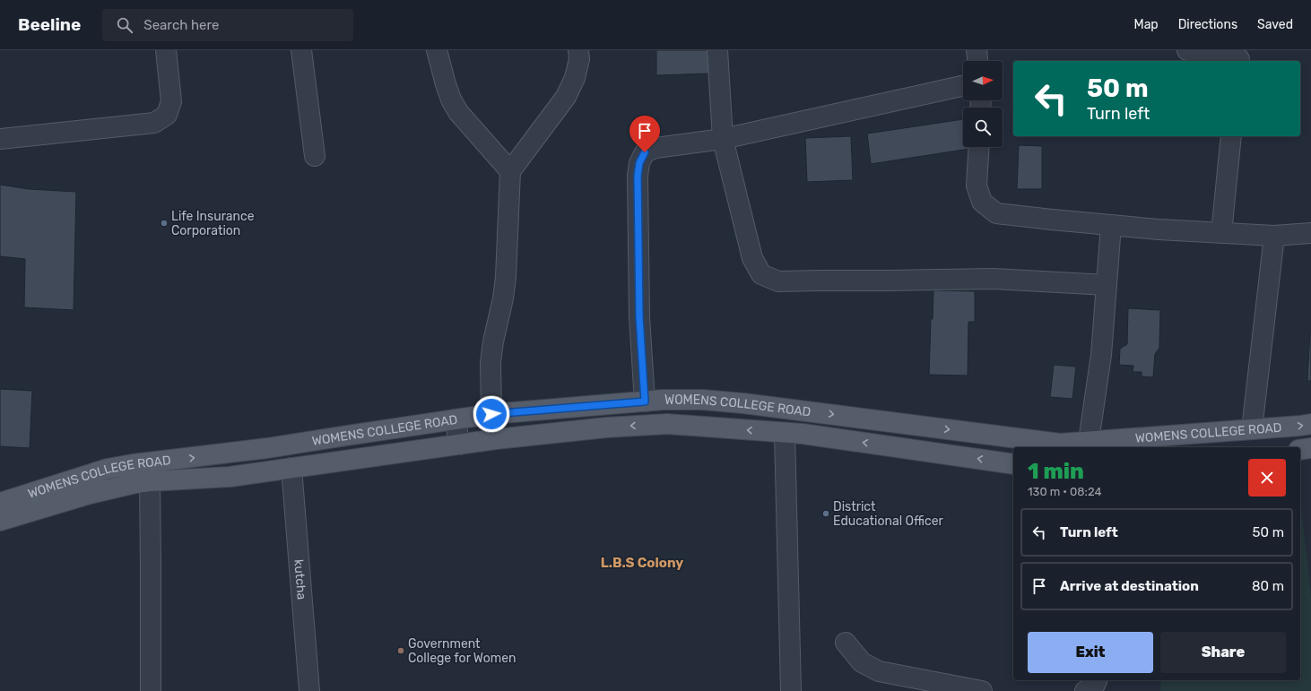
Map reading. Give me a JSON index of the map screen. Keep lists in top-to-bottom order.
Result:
{
  "streets": {
    "main road": ["WOMENS COLLEGE ROAD"],
    "street": ["kutcha"]
  },
  "crossings": [
    ["WOMENS COLLEGE ROAD", "kutcha"]
  ],
  "districts": ["L.B.S Colony"],
  "places": ["Life Insurance Corporation", "District Educational Officer", "Government College for Women"],
  "north": "right",
  "page": {
    "header": "Beeline",
    "search": "Search here",
    "nav": ["Map", "Directions", "Saved"],
    "turn": ["50 m", "Turn left"],
    "heading": ["1 min", "130 m · 08:24"],
    "list": [
      {
        "name": "Turn left",
        "value": "50 m"
      },
      {
        "name": "Arrive at destination",
        "value": "80 m"
      }
    ],
    "buttons": ["Exit", "Share"]
  }
}
